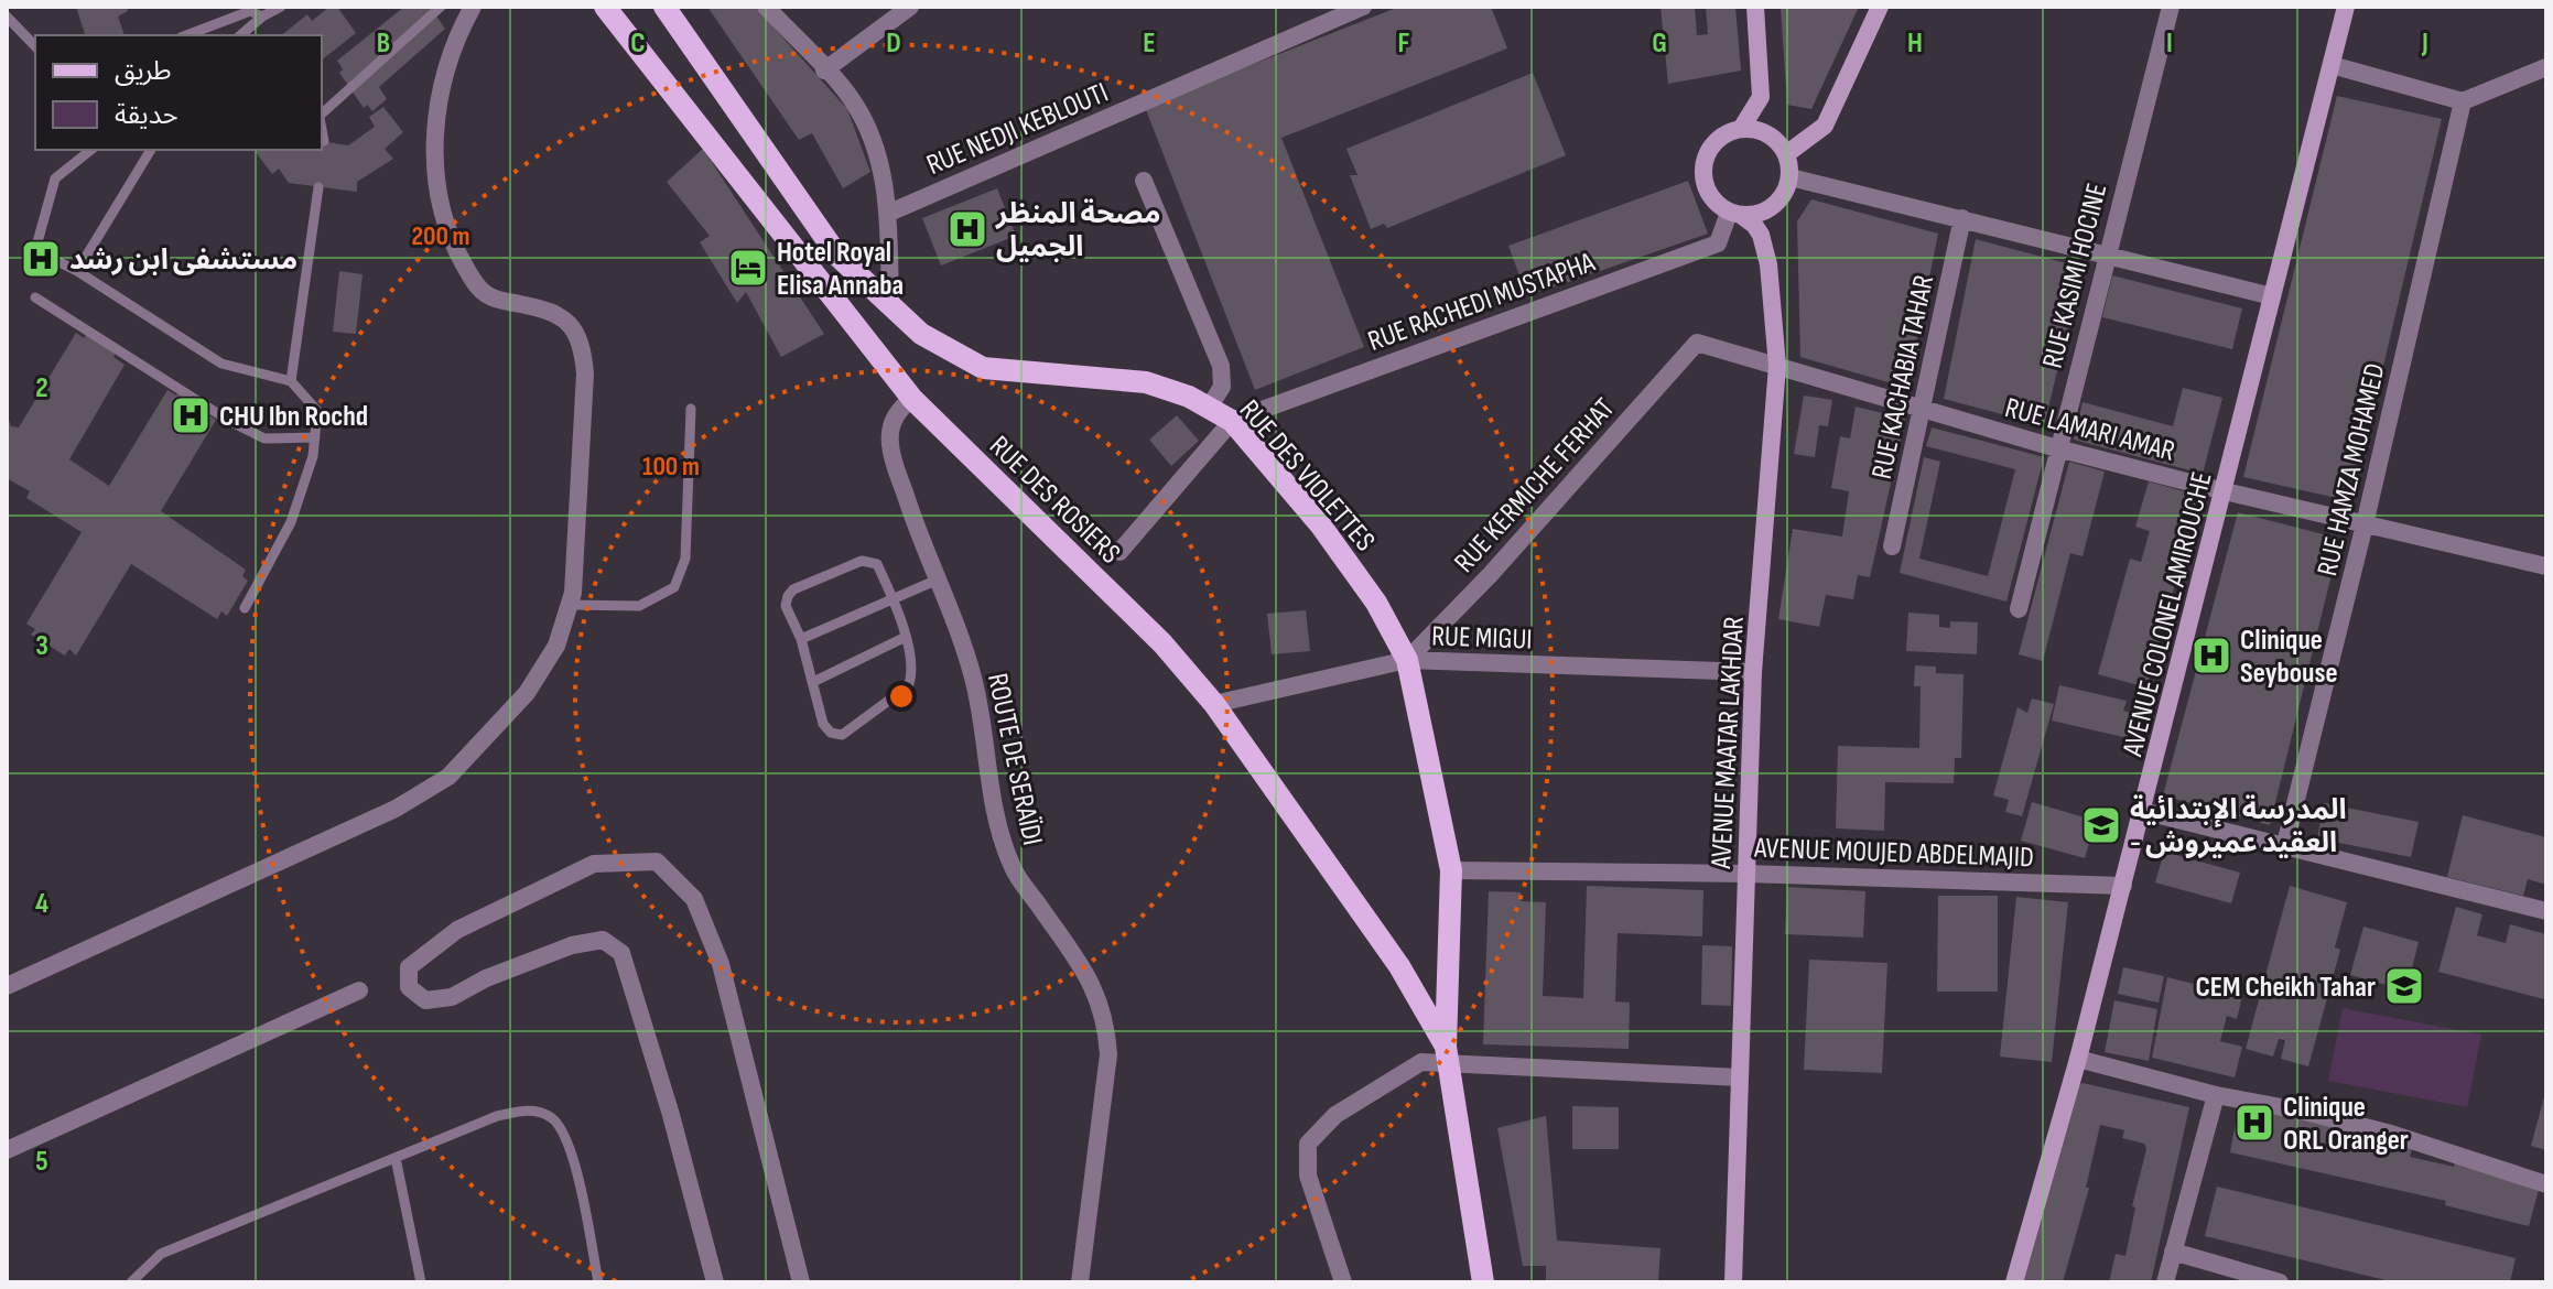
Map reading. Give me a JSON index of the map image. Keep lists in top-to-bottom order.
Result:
{
  "streets": {
    "main road": [
      "RUE DES VIOLETTES",
      "RUE DES ROSIERS",
      "AVENUE COLONEL AMIROUCHE",
      "AVENUE MAATAR LAKHDAR"
    ],
    "street": [
      "RUE NEDJI KEBLOUTI",
      "RUE KASIMI HOCINE",
      "RUE RACHEDI MUSTAPHA",
      "RUE KACHABIA TAHAR",
      "RUE LAMARI AMAR",
      "RUE HAMZA MOHAMED",
      "RUE KERMICHE FERHAT",
      "RUE MIGUI",
      "ROUTE DE SERAÏDI",
      "AVENUE MOUJED ABDELMAJID"
    ]
  },
  "crossings": [
    ["RUE KASIMI HOCINE", "RUE LAMARI AMAR"],
    ["RUE RACHEDI MUSTAPHA", "RUE DES VIOLETTES"],
    ["RUE RACHEDI MUSTAPHA", "AVENUE MAATAR LAKHDAR"],
    ["RUE KACHABIA TAHAR", "RUE LAMARI AMAR"],
    ["RUE LAMARI AMAR", "RUE HAMZA MOHAMED"],
    ["RUE LAMARI AMAR", "RUE KERMICHE FERHAT"],
    ["RUE LAMARI AMAR", "AVENUE COLONEL AMIROUCHE"],
    ["RUE LAMARI AMAR", "AVENUE MAATAR LAKHDAR"],
    ["RUE DES VIOLETTES", "RUE KERMICHE FERHAT"],
    ["RUE DES VIOLETTES", "RUE DES ROSIERS"],
    ["RUE DES VIOLETTES", "RUE MIGUI"],
    ["RUE DES VIOLETTES", "AVENUE MOUJED ABDELMAJID"],
    ["RUE KERMICHE FERHAT", "RUE MIGUI"],
    ["RUE DES ROSIERS", "RUE MIGUI"],
    ["RUE DES ROSIERS", "ROUTE DE SERAÏDI"],
    ["AVENUE COLONEL AMIROUCHE", "AVENUE MOUJED ABDELMAJID"],
    ["RUE MIGUI", "AVENUE MAATAR LAKHDAR"],
    ["AVENUE MAATAR LAKHDAR", "AVENUE MOUJED ABDELMAJID"]
  ],
  "places": {
    "hospital": [
      "مصحة المنظر الجميل",
      "مستشفى ابن رشد",
      "CHU Ibn Rochd",
      "Clinique Seybouse",
      "Clinique ORL Oranger"
    ],
    "hotel": ["Hotel Royal Elisa Annaba"],
    "school or university": ["المدرسة الإبتدائية - العقيد عميروش", "CEM Cheikh Tahar"]
  },
  "legend": ["طريق", "حديقة"],
  "grid": {
    "columns": [
      "B",
      "C",
      "D",
      "E",
      "F",
      "G",
      "H",
      "I",
      "J"
    ],
    "rows": [
      "2",
      "3",
      "4",
      "5"
    ]
  },
  "rings": ["200 m", "100 m"]
}
